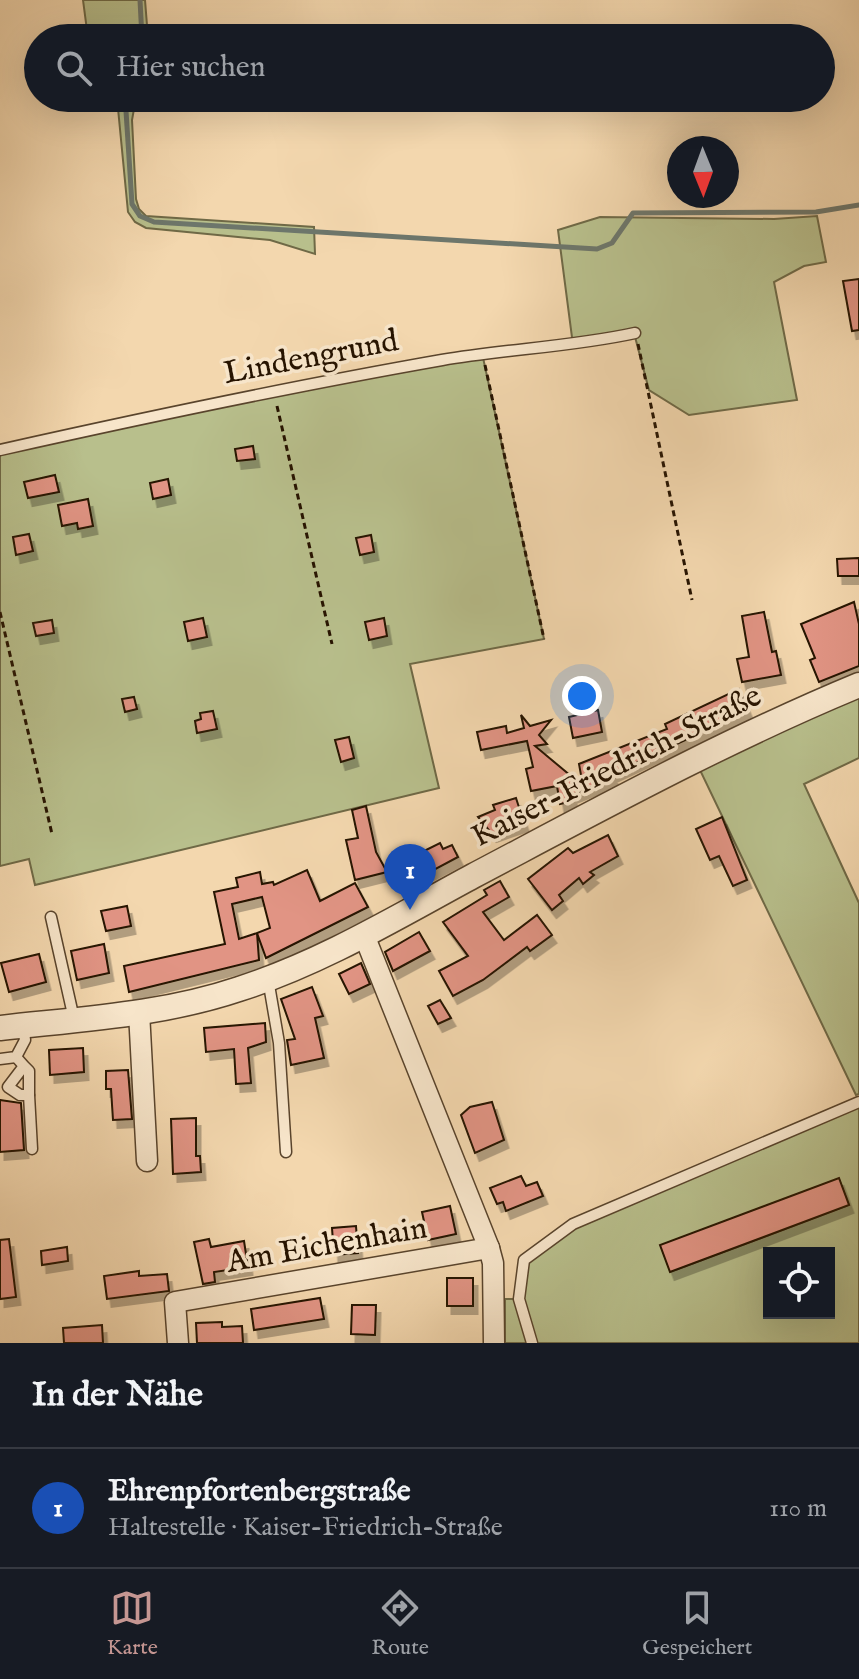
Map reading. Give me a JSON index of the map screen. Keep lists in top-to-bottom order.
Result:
{
  "streets": {
    "street": ["Kaiser-Friedrich-Straße", "Am Eichenhain"],
    "lane": ["Lindengrund"]
  },
  "north": "bottom",
  "page": {
    "search": "Hier suchen",
    "pins": "1",
    "heading": "In der Nähe",
    "list": [
      {
        "mark": "1",
        "name": "Ehrenpfortenbergstraße",
        "note": "Haltestelle · Kaiser-Friedrich-Straße",
        "value": "110 m"
      }
    ],
    "nav": ["Karte", "Route", "Gespeichert"]
  }
}
